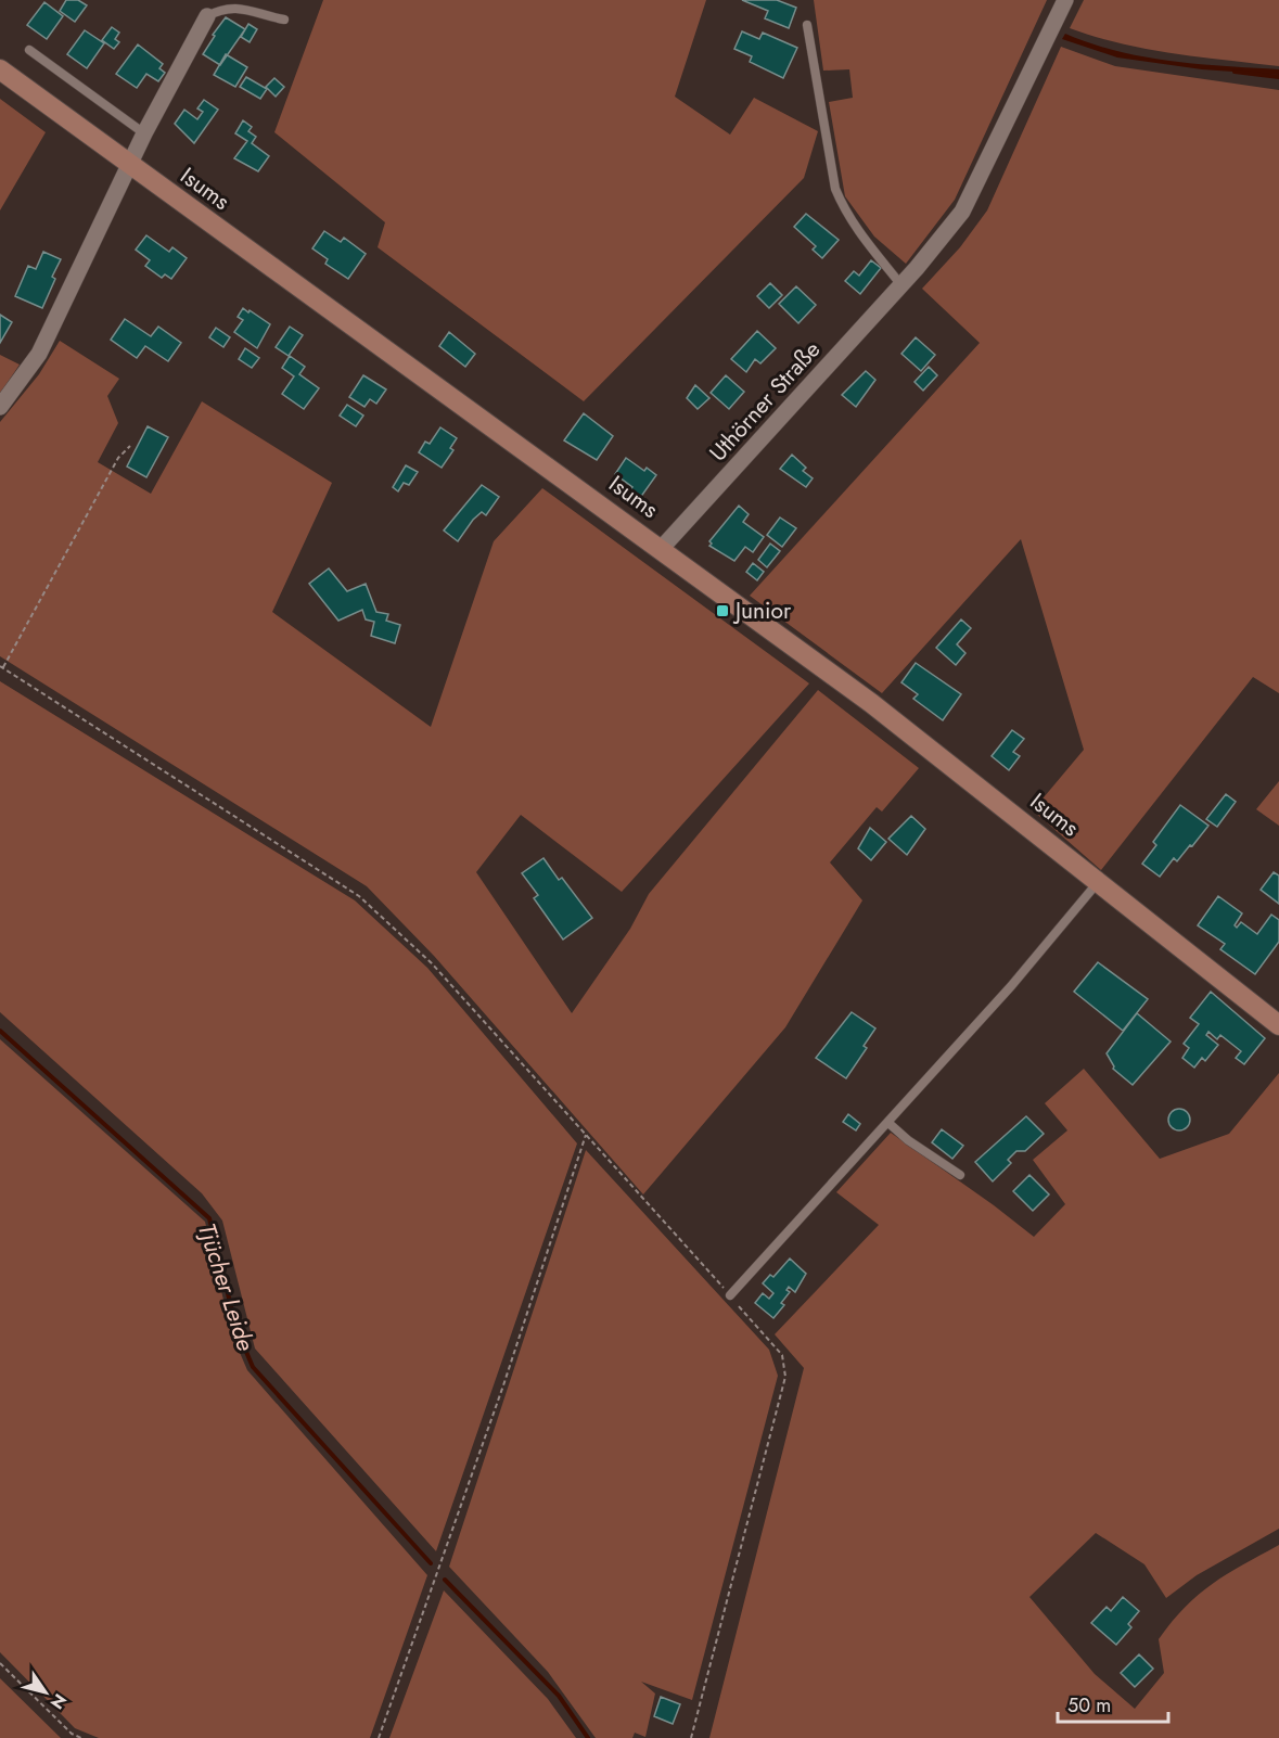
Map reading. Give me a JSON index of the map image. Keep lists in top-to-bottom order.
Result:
{
  "streets": {
    "main road": ["Isums"],
    "street": ["Uthörner Straße"]
  },
  "crossings": [
    ["Isums", "Uthörner Straße"]
  ],
  "water": ["Tjücher Leide"],
  "places": {
    "transit": ["Junior"]
  },
  "scale_bar": "50 m",
  "north": "bottom right"
}
